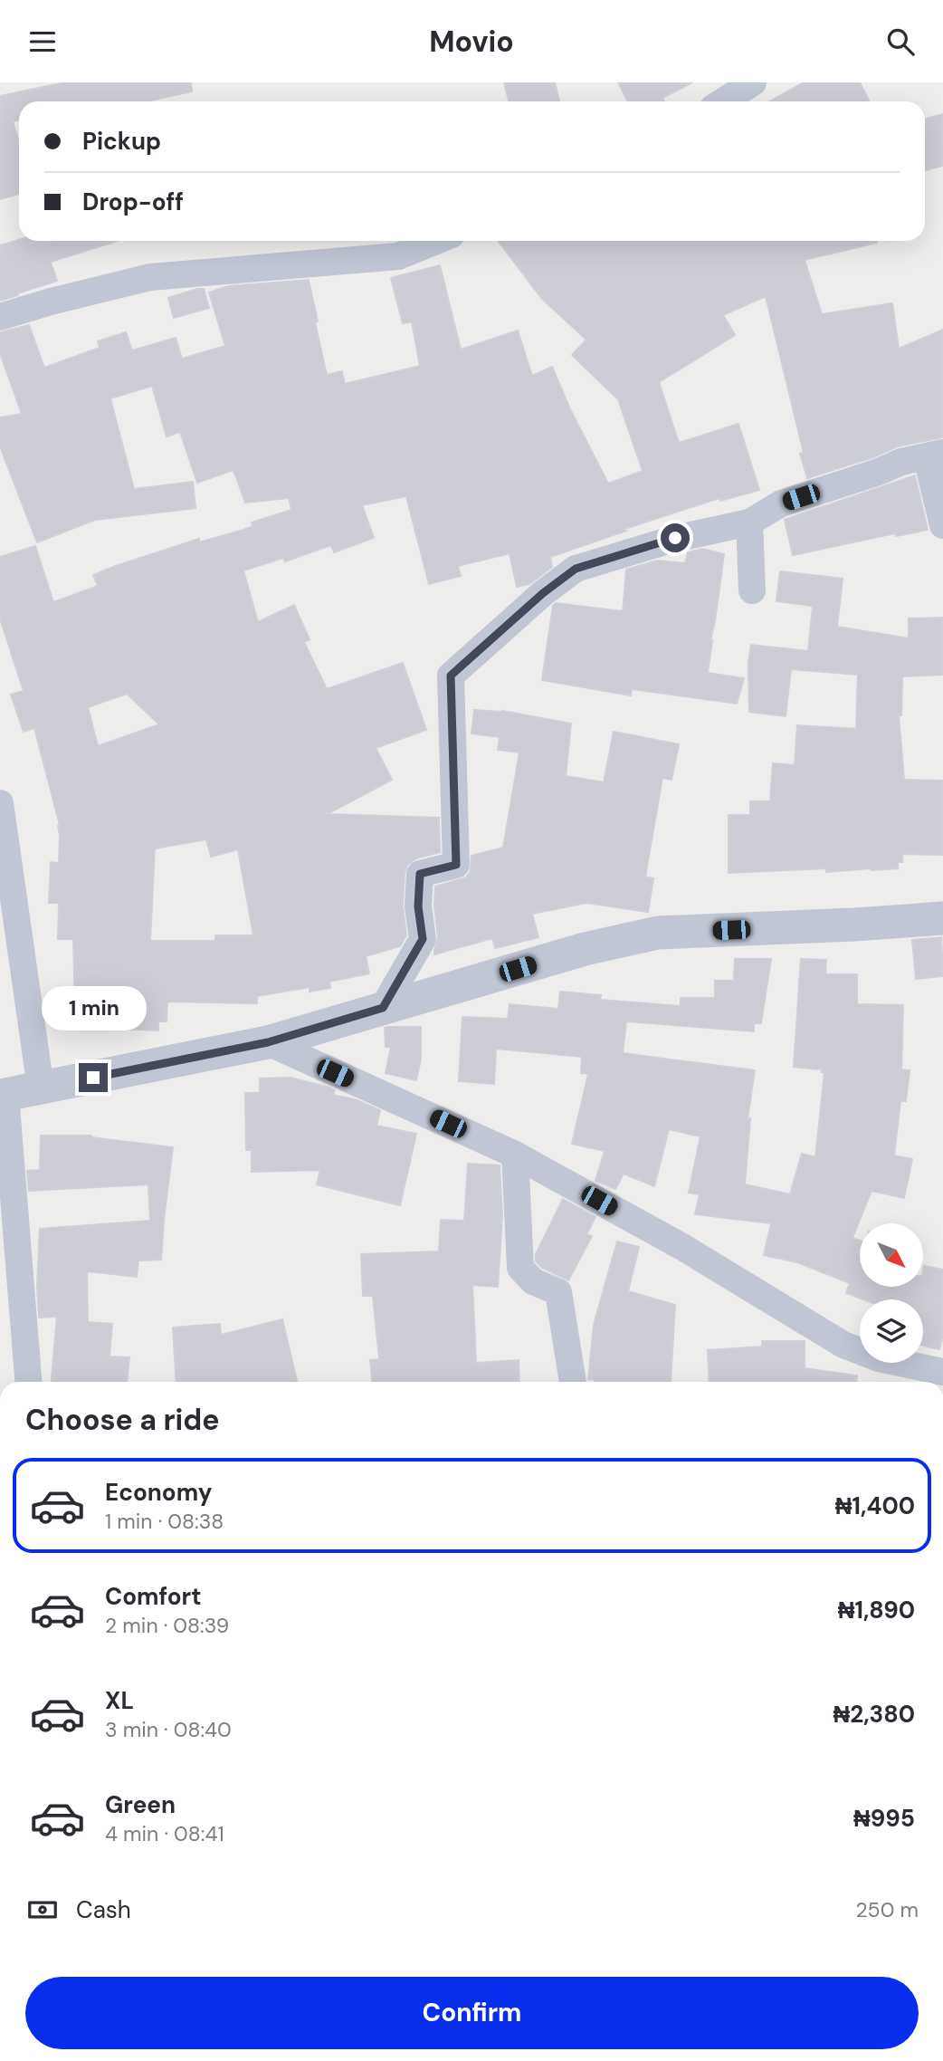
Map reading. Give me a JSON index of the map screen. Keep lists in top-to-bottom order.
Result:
{
  "north": "bottom right",
  "page": {
    "header": "Movio",
    "banner": ["Pickup", "Drop-off"],
    "bubble": "1 min",
    "heading": "Choose a ride",
    "list": [
      {
        "name": "Economy",
        "note": "1 min · 08:38",
        "value": "₦1,400"
      },
      {
        "name": "Comfort",
        "note": "2 min · 08:39",
        "value": "₦1,890"
      },
      {
        "name": "XL",
        "note": "3 min · 08:40",
        "value": "₦2,380"
      },
      {
        "name": "Green",
        "note": "4 min · 08:41",
        "value": "₦995"
      }
    ],
    "pay": ["Cash", "250 m"],
    "buttons": "Confirm"
  }
}
